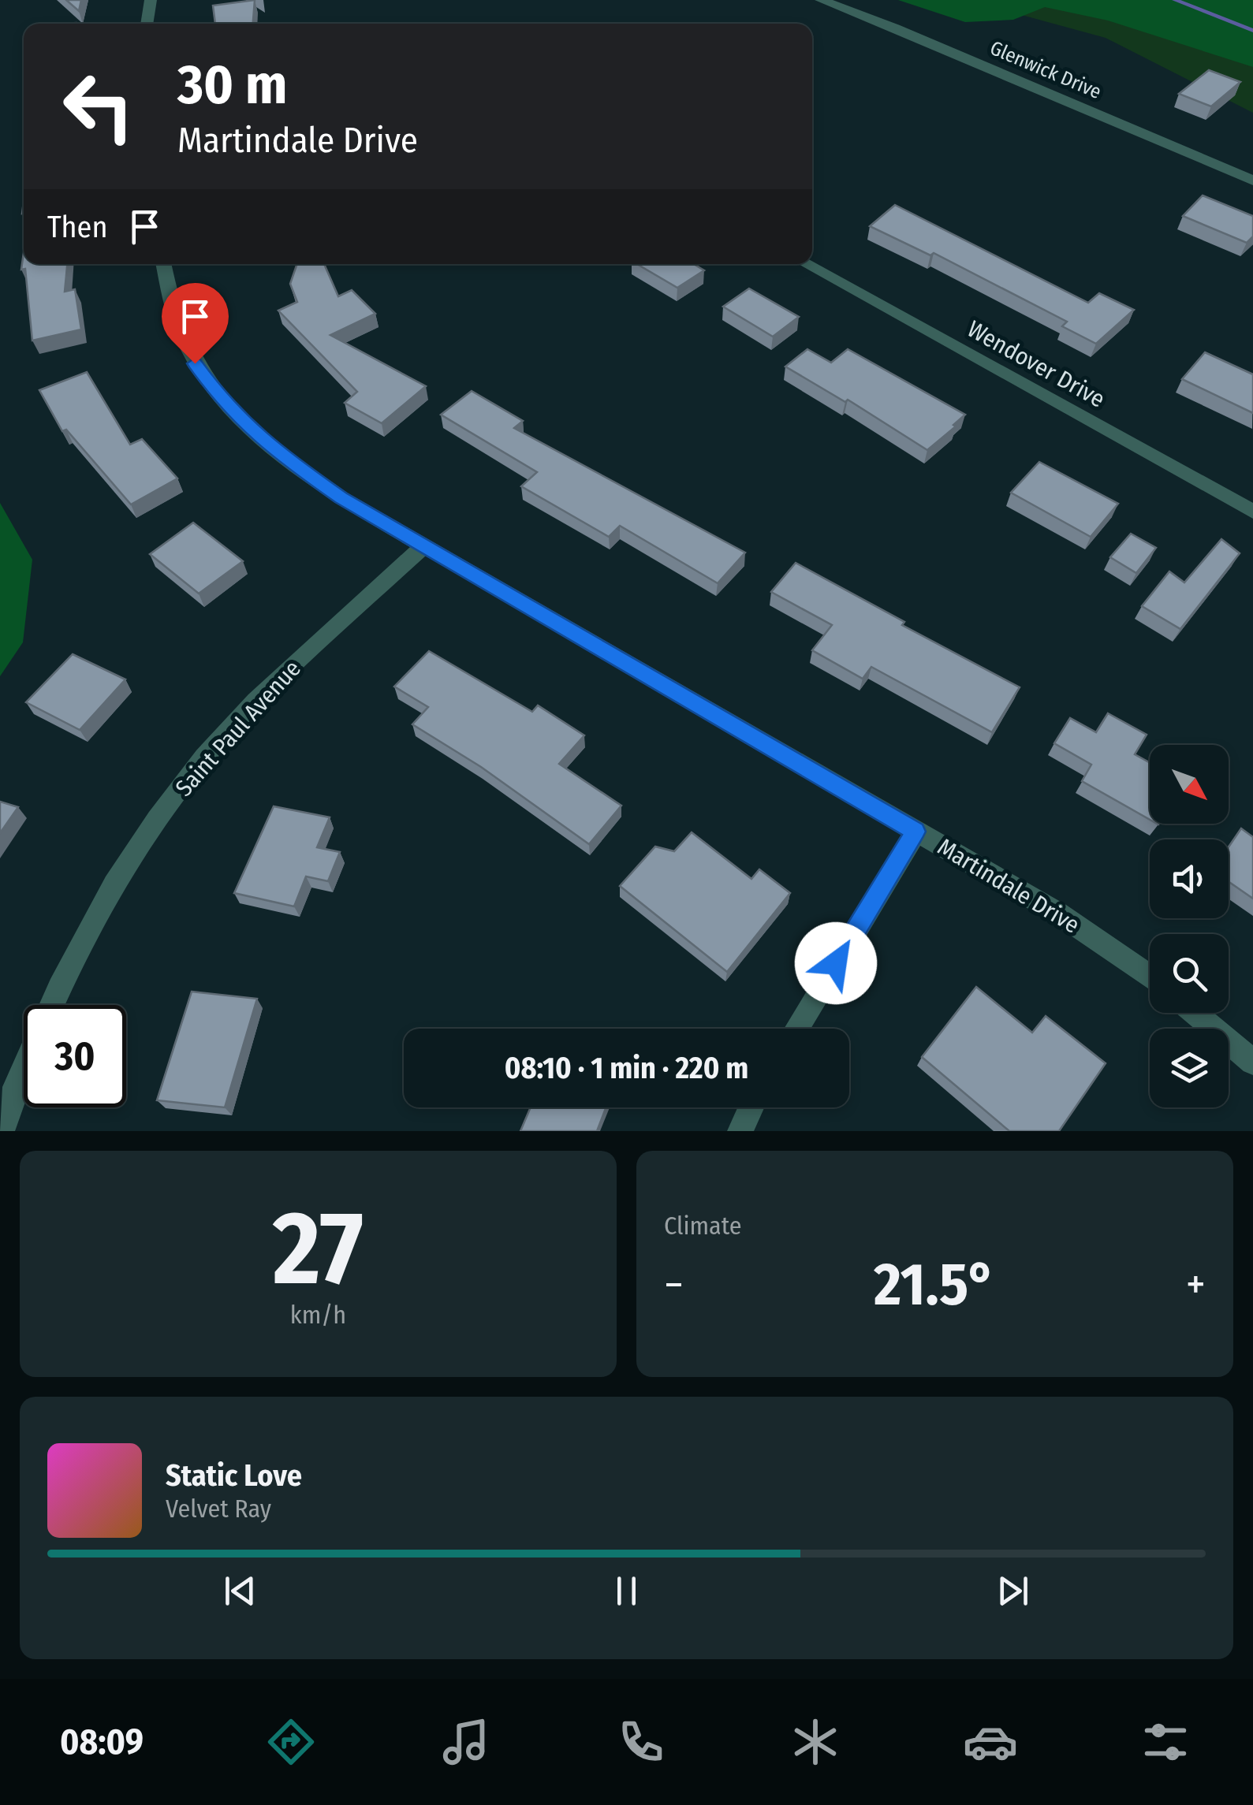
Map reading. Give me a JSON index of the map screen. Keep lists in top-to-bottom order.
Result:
{
  "streets": {
    "street": [
      "Glenwick Drive",
      "Wendover Drive",
      "Saint Paul Avenue",
      "Martindale Drive"
    ]
  },
  "crossings": [
    ["Saint Paul Avenue", "Martindale Drive"]
  ],
  "north": "bottom right",
  "page": {
    "turn": ["30 m", "Martindale Drive"],
    "then": "Then",
    "limit": "30",
    "trip": "08:10 · 1 min · 220 m",
    "tile": [
      ["27", "km/h"],
      "Climate"
    ],
    "heat": ["−", "21.5°", "+"],
    "song": ["Static Love", "Velvet Ray"],
    "tabs": "08:09"
  }
}
